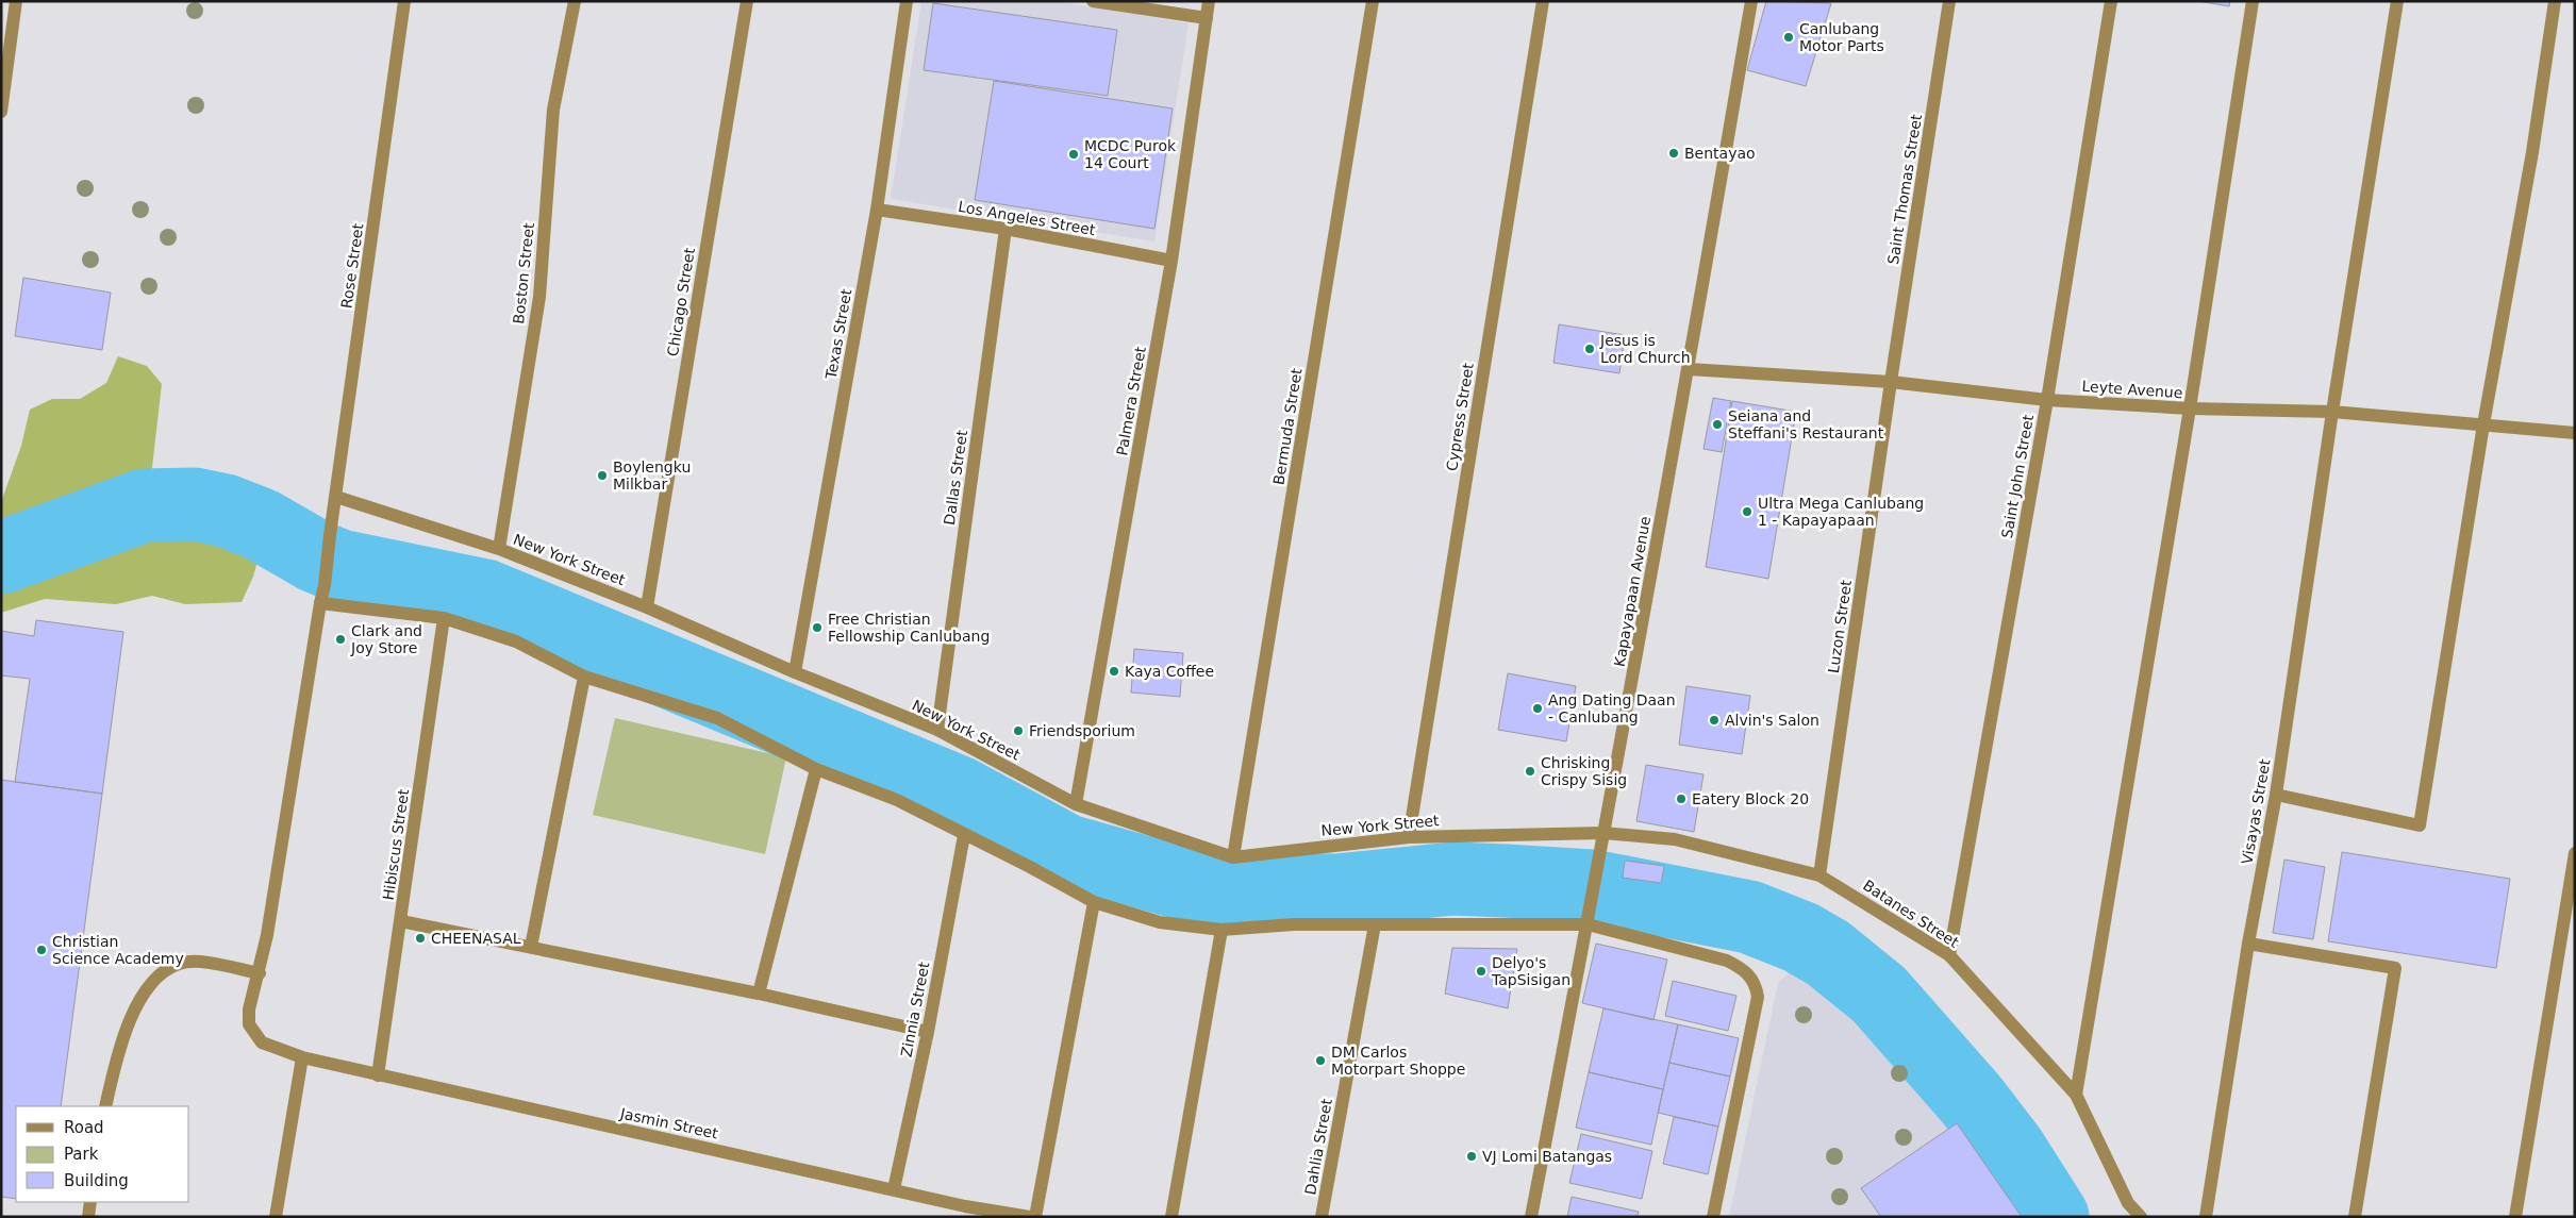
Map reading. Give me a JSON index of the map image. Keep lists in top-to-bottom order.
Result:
{
  "streets": {
    "street": [
      "Saint Thomas Street",
      "Los Angeles Street",
      "Rose Street",
      "Boston Street",
      "Chicago Street",
      "Texas Street",
      "Leyte Avenue",
      "Palmera Street",
      "Cypress Street",
      "Bermuda Street",
      "Saint John Street",
      "Dallas Street",
      "New York Street",
      "Kapayapaan Avenue",
      "Luzon Street",
      "Visayas Street",
      "Hibiscus Street",
      "Batanes Street",
      "Zinnia Street",
      "Jasmin Street",
      "Dahlia Street"
    ]
  },
  "crossings": [
    ["Saint Thomas Street", "Leyte Avenue"],
    ["Saint Thomas Street", "Luzon Street"],
    ["Los Angeles Street", "Texas Street"],
    ["Los Angeles Street", "Palmera Street"],
    ["Los Angeles Street", "Dallas Street"],
    ["Rose Street", "New York Street"],
    ["Rose Street", "Jasmin Street"],
    ["Boston Street", "New York Street"],
    ["Chicago Street", "New York Street"],
    ["Texas Street", "New York Street"],
    ["Leyte Avenue", "Saint John Street"],
    ["Leyte Avenue", "Kapayapaan Avenue"],
    ["Leyte Avenue", "Luzon Street"],
    ["Leyte Avenue", "Visayas Street"],
    ["Palmera Street", "New York Street"],
    ["Cypress Street", "New York Street"],
    ["Bermuda Street", "New York Street"],
    ["Saint John Street", "Batanes Street"],
    ["Dallas Street", "New York Street"],
    ["New York Street", "Kapayapaan Avenue"],
    ["New York Street", "Batanes Street"],
    ["Kapayapaan Avenue", "Batanes Street"],
    ["Luzon Street", "Batanes Street"],
    ["Hibiscus Street", "Jasmin Street"],
    ["Zinnia Street", "Jasmin Street"]
  ],
  "places": [
    "Canlubang Motor Parts",
    "Bentayao",
    "MCDC Purok 14 Court",
    "Jesus is Lord Church",
    "Seiana and Steffani's Restaurant",
    "Boylengku Milkbar",
    "Ultra Mega Canlubang 1 - Kapayapaan",
    "Free Christian Fellowship Canlubang",
    "Clark and Joy Store",
    "Kaya Coffee",
    "Ang Dating Daan - Canlubang",
    "Alvin's Salon",
    "Friendsporium",
    "Chrisking Crispy Sisig",
    "Eatery Block 20",
    "CHEENASAL",
    "Christian Science Academy",
    "Delyo's TapSisigan",
    "DM Carlos Motorpart Shoppe",
    "VJ Lomi Batangas"
  ],
  "legend": ["Road", "Park", "Building"]
}
